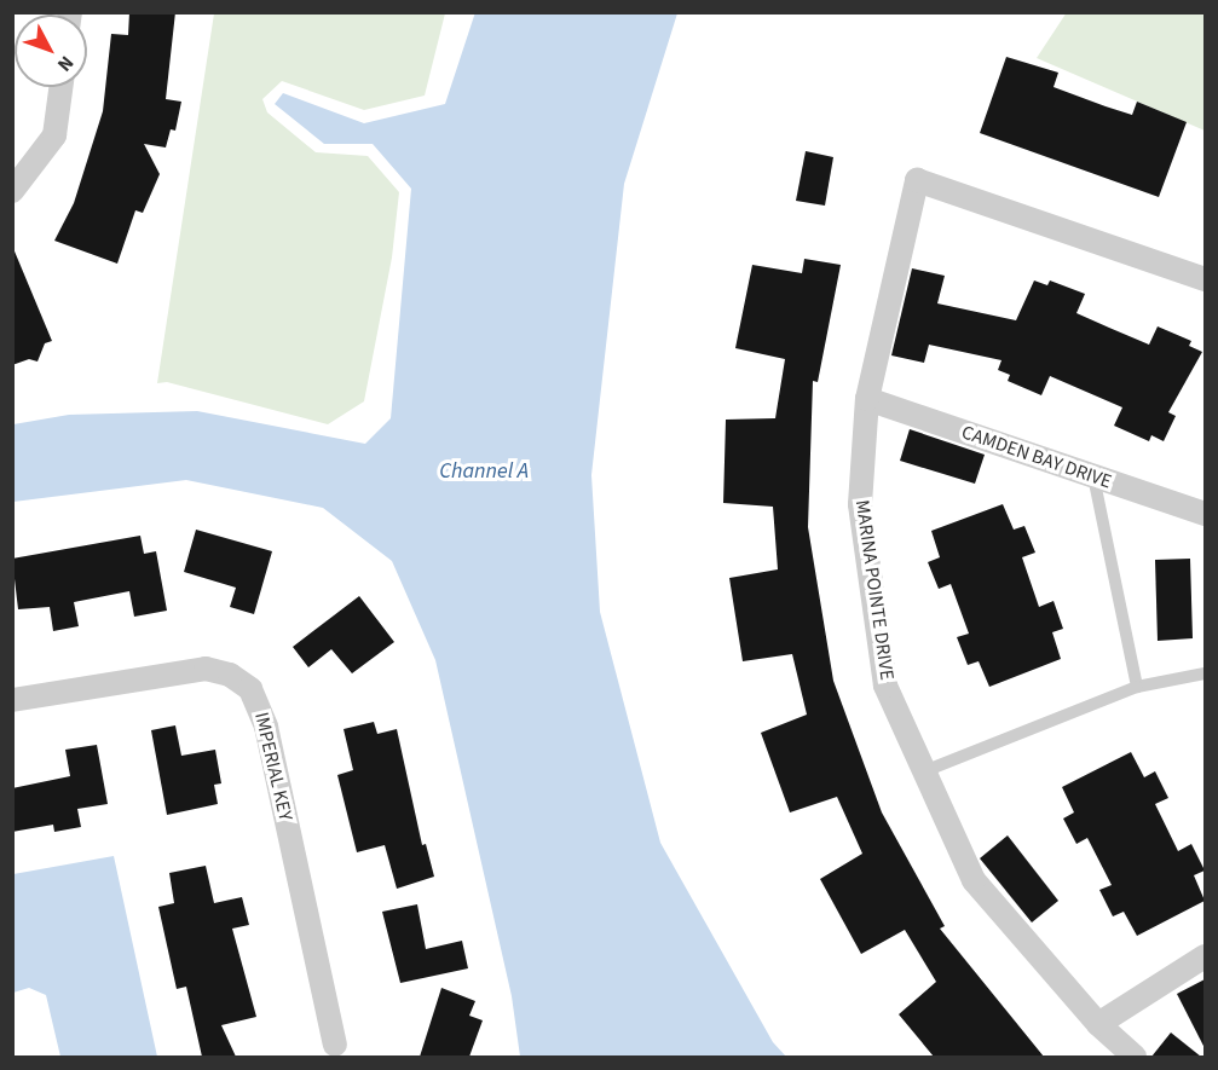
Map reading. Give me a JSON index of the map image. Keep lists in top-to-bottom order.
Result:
{
  "streets": {
    "street": ["CAMDEN BAY DRIVE", "MARINA POINTE DRIVE", "IMPERIAL KEY"]
  },
  "crossings": [
    ["CAMDEN BAY DRIVE", "MARINA POINTE DRIVE"]
  ],
  "water": ["Channel A"],
  "north": "bottom right"
}
